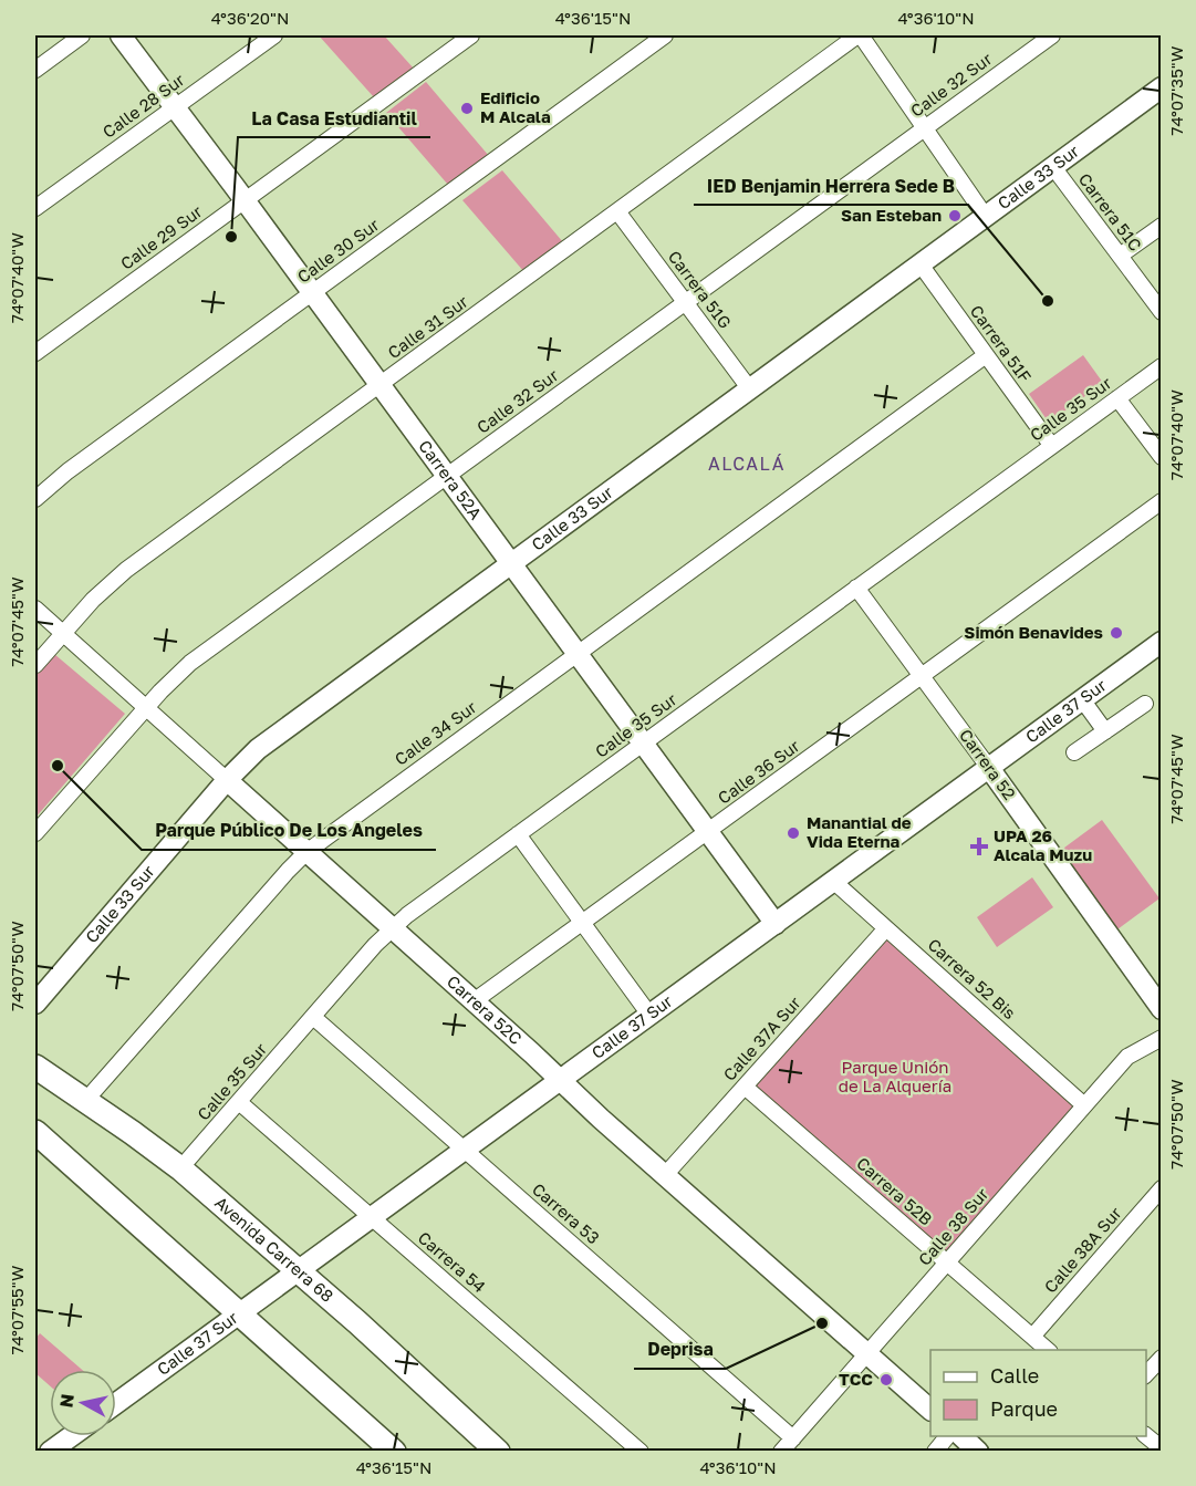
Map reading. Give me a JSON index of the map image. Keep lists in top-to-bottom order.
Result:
{
  "streets": {
    "main road": ["Avenida Carrera 68"],
    "street": [
      "Calle 32 Sur",
      "Calle 28 Sur",
      "Calle 33 Sur",
      "Carrera 51C",
      "Calle 29 Sur",
      "Calle 30 Sur",
      "Carrera 51G",
      "Calle 31 Sur",
      "Carrera 51F",
      "Calle 35 Sur",
      "Carrera 52A",
      "Calle 37 Sur",
      "Calle 34 Sur",
      "Carrera 52",
      "Calle 36 Sur",
      "Carrera 52 Bis",
      "Carrera 52C",
      "Calle 37A Sur",
      "Carrera 52B",
      "Carrera 53",
      "Calle 38 Sur",
      "Calle 38A Sur",
      "Carrera 54"
    ]
  },
  "crossings": [
    ["Calle 32 Sur", "Carrera 51G"],
    ["Calle 32 Sur", "Carrera 52A"],
    ["Calle 32 Sur", "Carrera 52C"],
    ["Calle 28 Sur", "Carrera 52A"],
    ["Calle 33 Sur", "Carrera 51C"],
    ["Calle 33 Sur", "Carrera 51G"],
    ["Calle 33 Sur", "Carrera 51F"],
    ["Calle 33 Sur", "Carrera 52A"],
    ["Calle 33 Sur", "Carrera 52C"],
    ["Calle 29 Sur", "Carrera 52A"],
    ["Calle 30 Sur", "Carrera 52A"],
    ["Carrera 51G", "Calle 31 Sur"],
    ["Calle 31 Sur", "Carrera 52A"],
    ["Calle 31 Sur", "Carrera 52C"],
    ["Carrera 51F", "Calle 35 Sur"],
    ["Carrera 51F", "Calle 34 Sur"],
    ["Calle 35 Sur", "Carrera 52A"],
    ["Calle 35 Sur", "Carrera 52"],
    ["Calle 35 Sur", "Carrera 52C"],
    ["Calle 35 Sur", "Carrera 53"],
    ["Calle 35 Sur", "Avenida Carrera 68"],
    ["Calle 35 Sur", "Carrera 54"],
    ["Carrera 52A", "Calle 37 Sur"],
    ["Carrera 52A", "Calle 34 Sur"],
    ["Carrera 52A", "Calle 36 Sur"],
    ["Calle 37 Sur", "Carrera 52"],
    ["Calle 37 Sur", "Carrera 52 Bis"],
    ["Calle 37 Sur", "Carrera 52C"],
    ["Calle 37 Sur", "Carrera 53"],
    ["Calle 37 Sur", "Avenida Carrera 68"],
    ["Calle 37 Sur", "Carrera 54"],
    ["Calle 34 Sur", "Carrera 52C"],
    ["Calle 34 Sur", "Avenida Carrera 68"],
    ["Carrera 52", "Calle 36 Sur"],
    ["Calle 36 Sur", "Carrera 52C"],
    ["Carrera 52 Bis", "Calle 37A Sur"],
    ["Carrera 52 Bis", "Calle 38 Sur"],
    ["Carrera 52C", "Calle 37A Sur"],
    ["Carrera 52C", "Calle 38 Sur"],
    ["Calle 37A Sur", "Carrera 52B"],
    ["Carrera 52B", "Calle 38 Sur"],
    ["Carrera 52B", "Calle 38A Sur"],
    ["Carrera 53", "Calle 38 Sur"]
  ],
  "districts": ["ALCALÁ"],
  "parks": ["Parque Unión de La Alquería"],
  "places": {
    "other": [
      "Edificio M Alcala",
      "San Esteban",
      "La Casa Estudiantil",
      "IED Benjamin Herrera Sede B",
      "Simón Benavides",
      "Parque Público De Los Angeles",
      "Manantial de Vida Eterna",
      "Deprisa",
      "TCC"
    ],
    "health": ["UPA 26 Alcala Muzu"]
  },
  "legend": ["Calle", "Parque"],
  "north": "left",
  "coordinates": [
    "4°36'20\"N",
    "4°36'15\"N",
    "4°36'10\"N",
    "74°07'35\"W",
    "74°07'40\"W",
    "74°07'45\"W",
    "74°07'50\"W",
    "74°07'55\"W"
  ]
}
